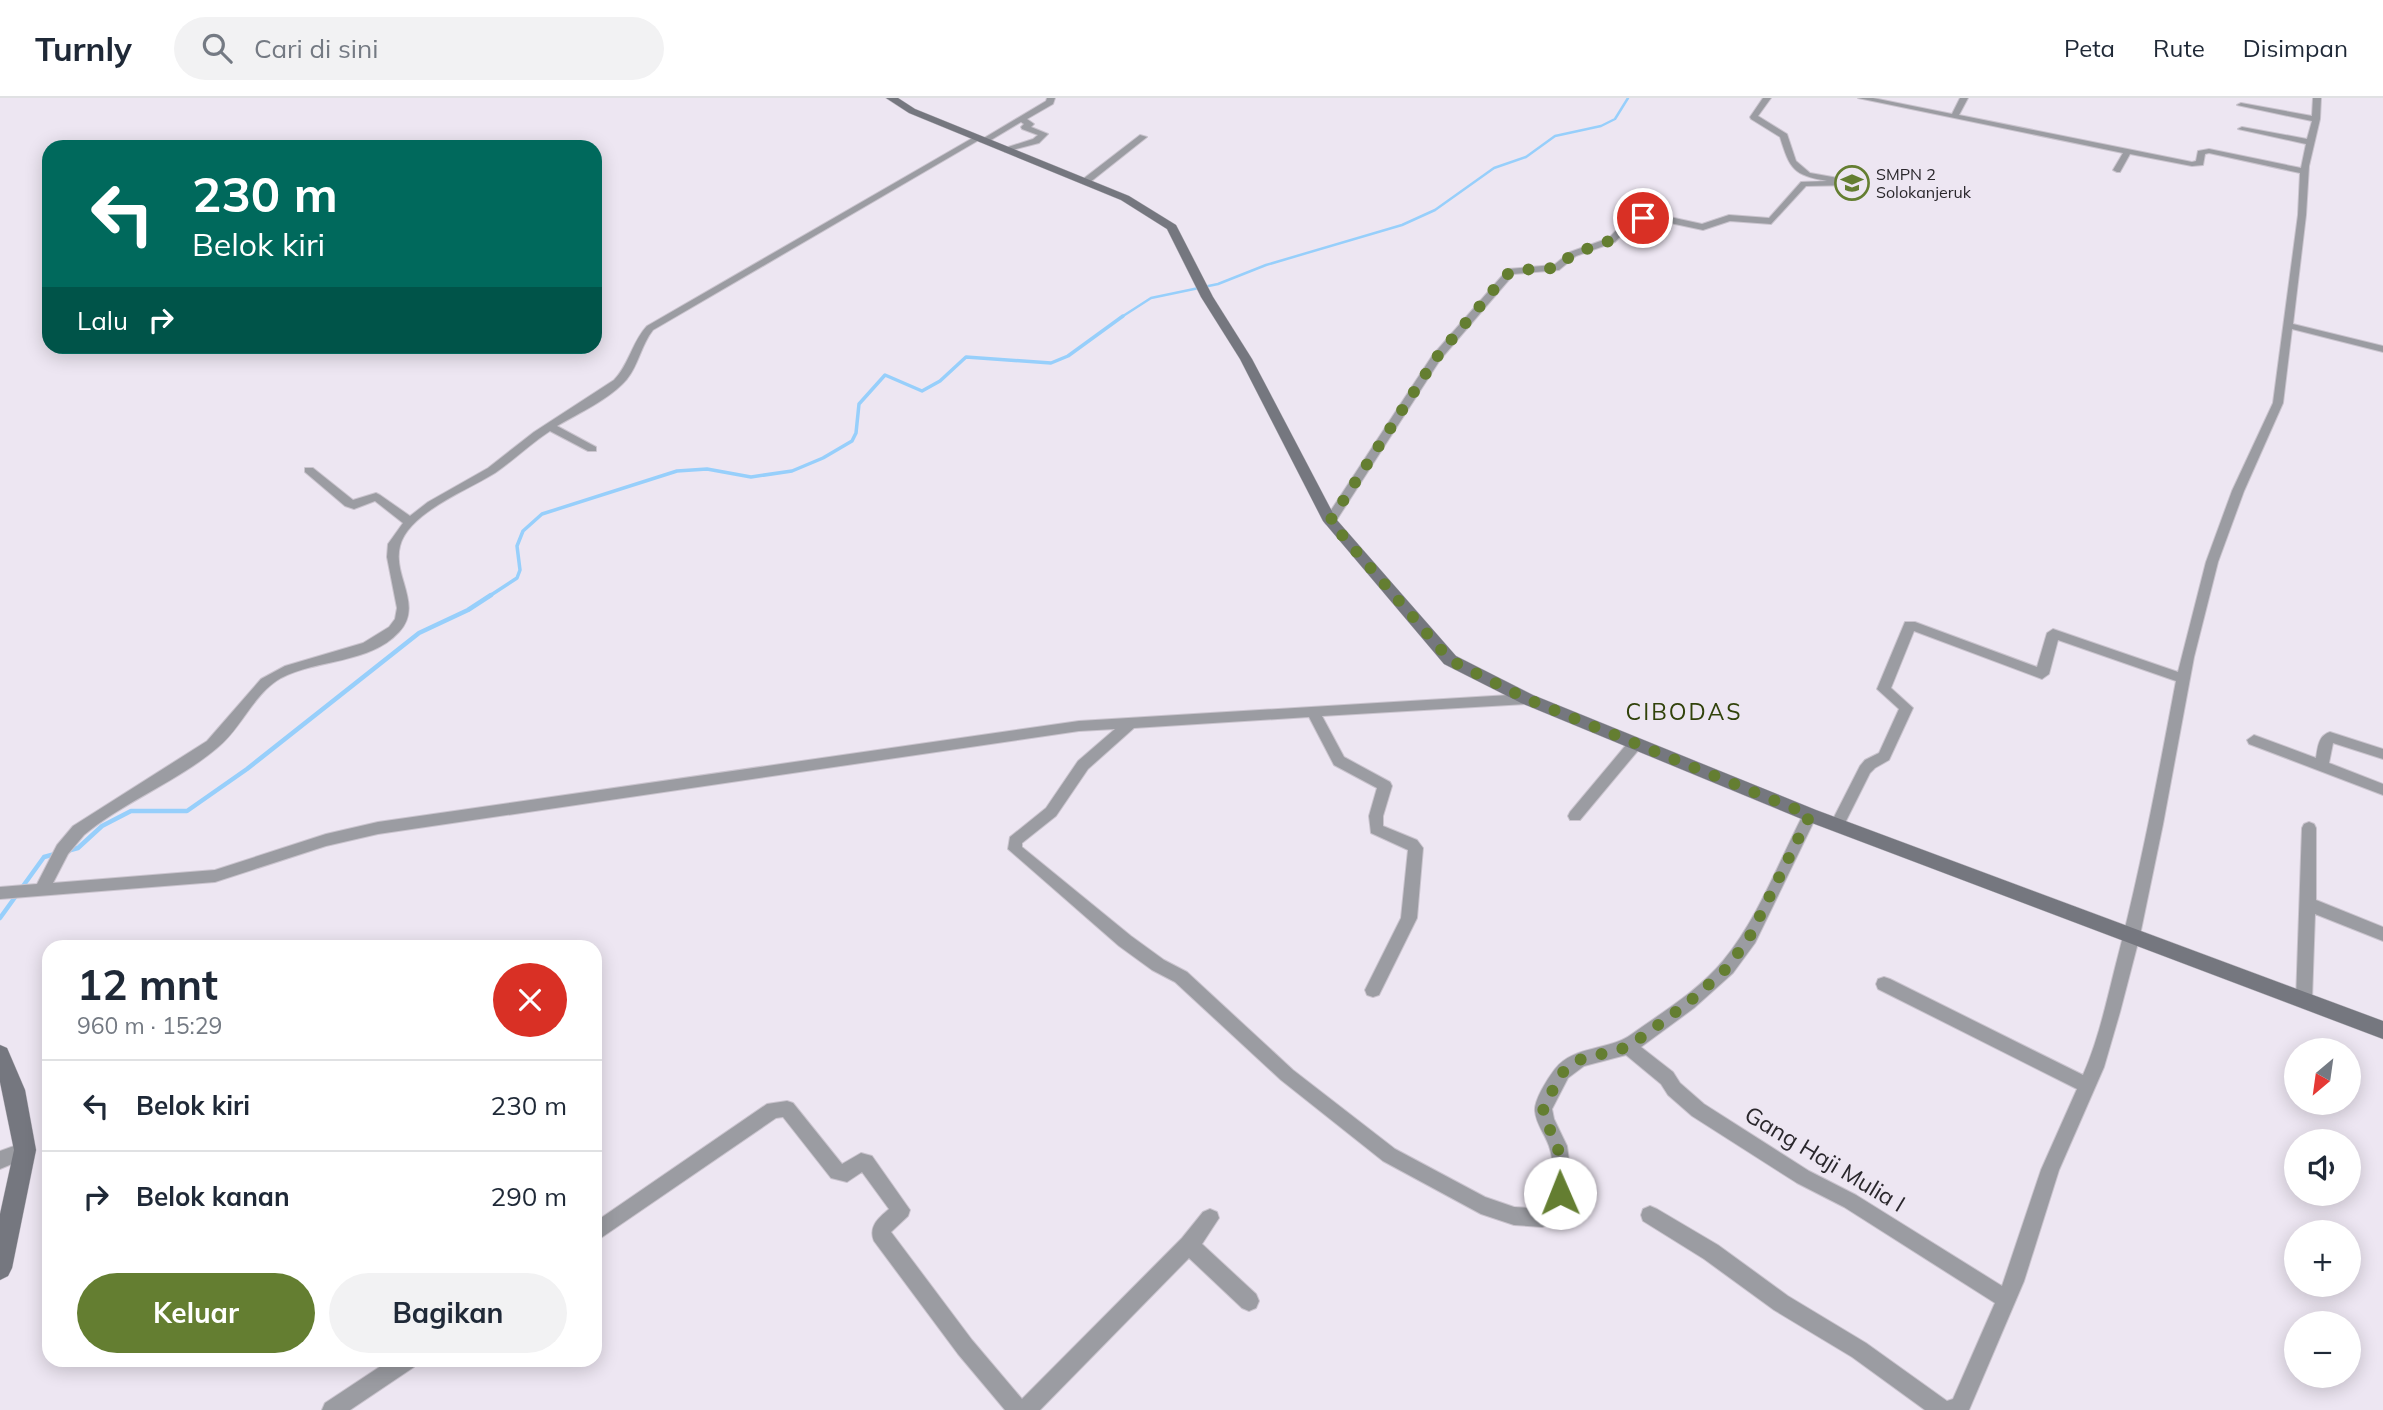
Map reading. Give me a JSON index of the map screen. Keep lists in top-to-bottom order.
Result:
{
  "streets": {
    "street": ["Gang Haji Mulia I"]
  },
  "districts": ["CIBODAS"],
  "places": {
    "school or university": ["SMPN 2 Solokanjeruk"]
  },
  "north": "bottom left",
  "page": {
    "header": "Turnly",
    "search": "Cari di sini",
    "nav": ["Peta", "Rute", "Disimpan"],
    "turn": ["230 m", "Belok kiri"],
    "then": "Lalu",
    "heading": ["12 mnt", "960 m · 15:29"],
    "map_buttons": ["+", "−"],
    "list": [
      {
        "name": "Belok kiri",
        "value": "230 m"
      },
      {
        "name": "Belok kanan",
        "value": "290 m"
      }
    ],
    "buttons": ["Keluar", "Bagikan"]
  }
}
